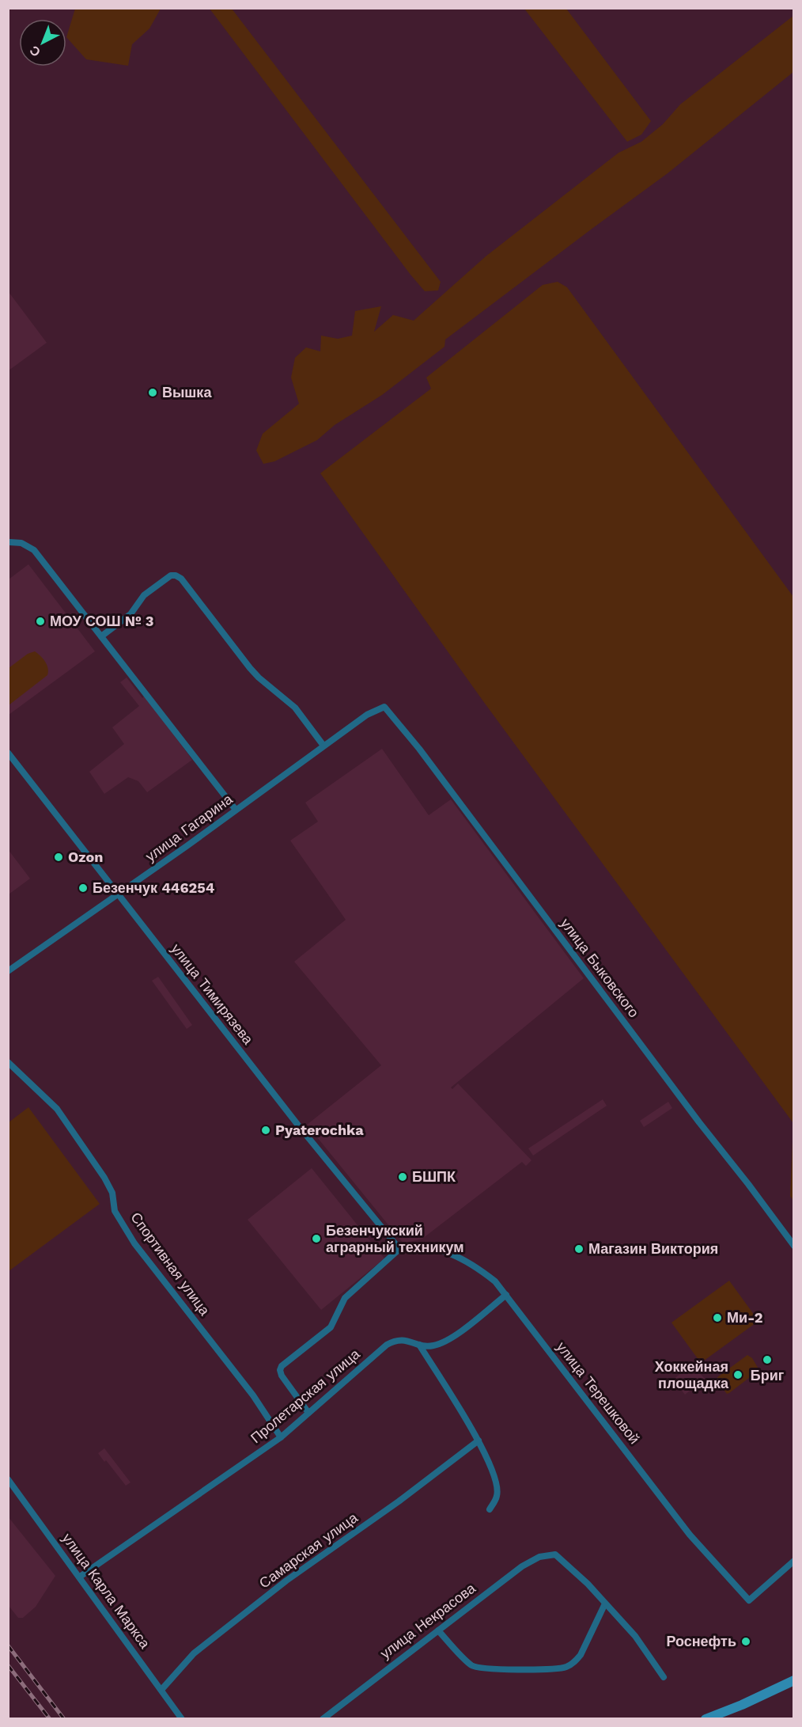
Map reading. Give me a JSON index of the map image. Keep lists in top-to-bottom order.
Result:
{
  "streets": {
    "street": [
      "улица Гагарина",
      "улица Быковского",
      "улица Тимирязева",
      "Спортивная улица",
      "улица Терешковой",
      "Пролетарская улица",
      "Самарская улица",
      "улица Карла Маркса",
      "улица Некрасова"
    ]
  },
  "crossings": [
    ["улица Гагарина", "улица Быковского"],
    ["улица Гагарина", "улица Тимирязева"],
    ["улица Тимирязева", "улица Терешковой"],
    ["Спортивная улица", "Пролетарская улица"],
    ["улица Терешковой", "Пролетарская улица"],
    ["Пролетарская улица", "улица Карла Маркса"],
    ["Самарская улица", "улица Карла Маркса"]
  ],
  "places": [
    "Вышка",
    "МОУ СОШ № 3",
    "Ozon",
    "Безенчук 446254",
    "Pyaterochka",
    "БШПК",
    "Безенчукский аграрный техникум",
    "Магазин Виктория",
    "Ми-2",
    "Бриг",
    "Хоккейная площадка",
    "Роснефть"
  ],
  "north": "bottom left"
}
